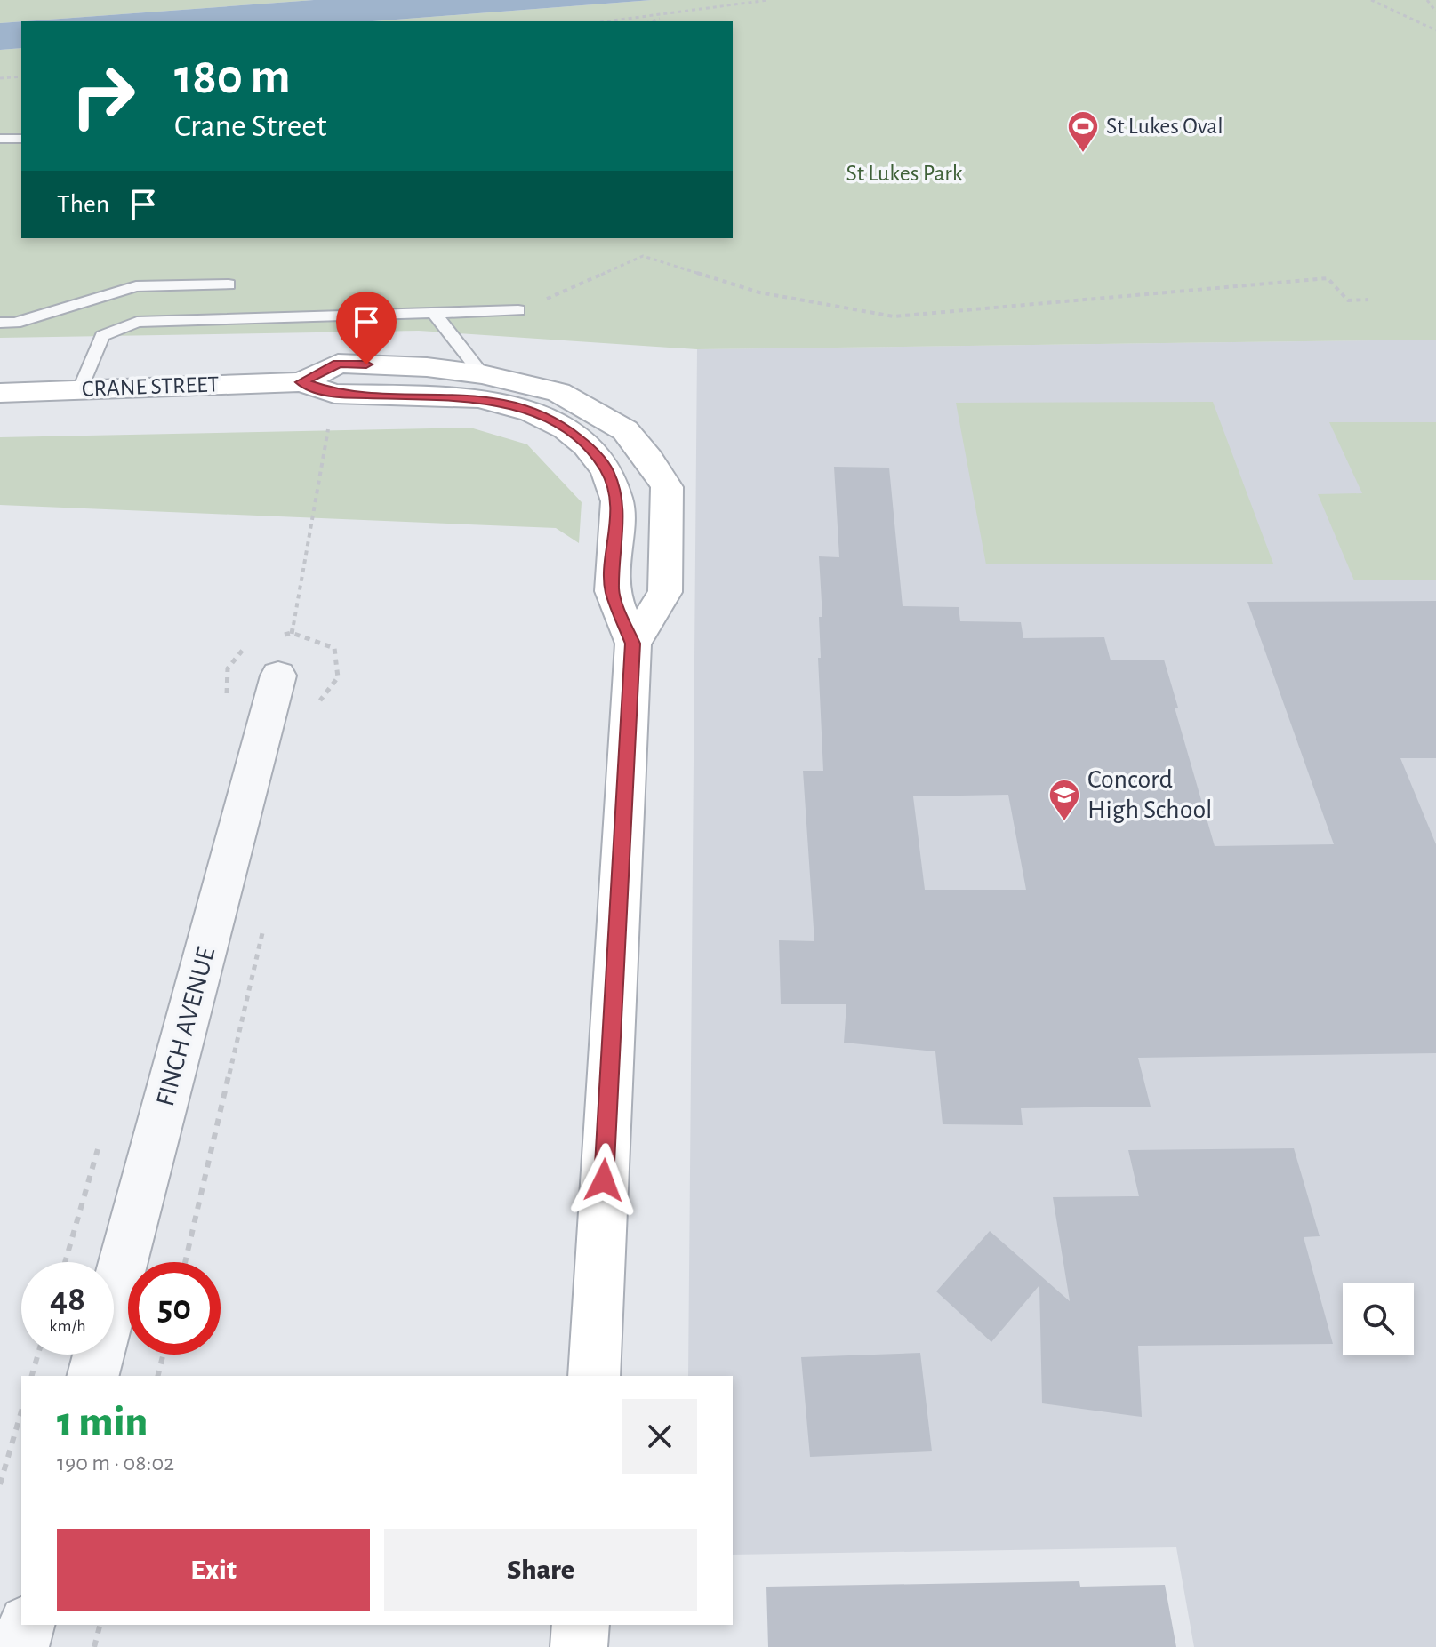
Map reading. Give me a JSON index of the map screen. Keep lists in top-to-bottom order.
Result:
{
  "streets": {
    "main road": ["CRANE STREET"],
    "street": ["FINCH AVENUE"]
  },
  "parks": ["St Lukes Park"],
  "places": {
    "sports": ["St Lukes Oval"],
    "school or university": ["Concord High School"]
  },
  "page": {
    "turn": ["180 m", "Crane Street"],
    "then": "Then",
    "speed": "48 km/h",
    "limit": "50",
    "heading": ["1 min", "190 m · 08:02"],
    "buttons": ["Exit", "Share"]
  }
}
